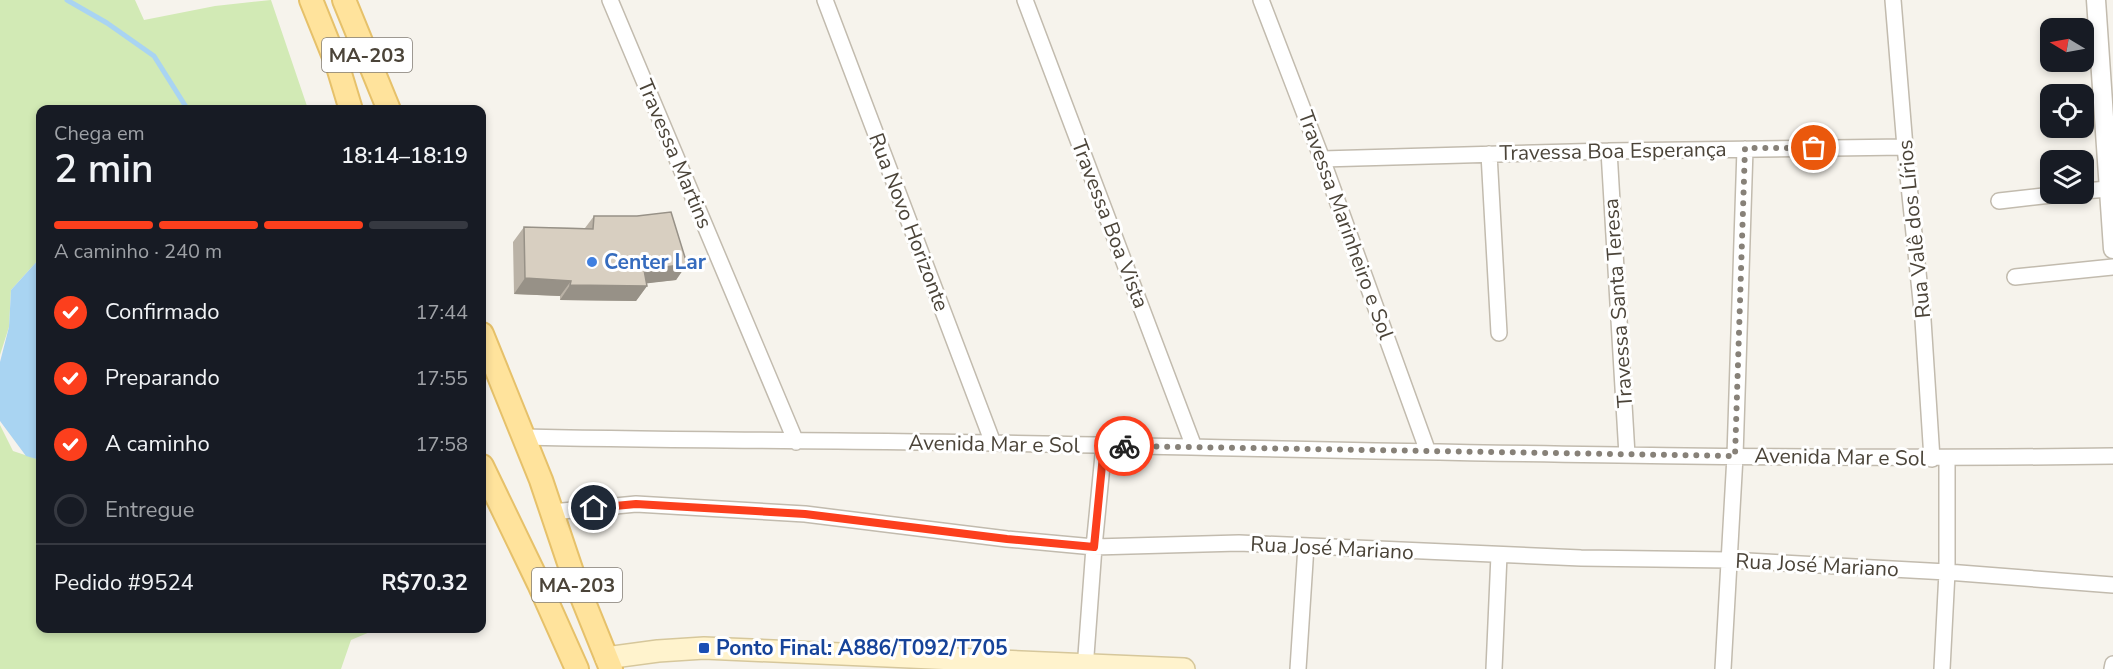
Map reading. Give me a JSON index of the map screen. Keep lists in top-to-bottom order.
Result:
{
  "streets": {
    "main road": ["MA-203"],
    "street": [
      "Travessa Boa Esperança",
      "Travessa Martins",
      "Rua Novo Horizonte",
      "Travessa Boa Vista",
      "Travessa Marinheiro e Sol",
      "Rua Valê dos Lírios",
      "Travessa Santa Teresa",
      "Avenida Mar e Sol",
      "Rua José Mariano"
    ]
  },
  "crossings": [
    ["MA-203", "Avenida Mar e Sol"],
    ["MA-203", "Rua José Mariano"],
    ["Travessa Boa Esperança", "Travessa Marinheiro e Sol"],
    ["Travessa Boa Esperança", "Rua Valê dos Lírios"],
    ["Travessa Boa Esperança", "Travessa Santa Teresa"],
    ["Travessa Martins", "Avenida Mar e Sol"],
    ["Rua Novo Horizonte", "Avenida Mar e Sol"],
    ["Travessa Boa Vista", "Avenida Mar e Sol"],
    ["Travessa Marinheiro e Sol", "Avenida Mar e Sol"],
    ["Rua Valê dos Lírios", "Avenida Mar e Sol"],
    ["Rua Valê dos Lírios", "Rua José Mariano"],
    ["Travessa Santa Teresa", "Avenida Mar e Sol"]
  ],
  "places": {
    "other": ["Center Lar"],
    "transit": ["Ponto Final: A886/T092/T705"]
  },
  "north": "left",
  "page": {
    "heading": ["2 min", "Chega em", "18:14–18:19"],
    "panel": ["Pedido #9524", "R$70.32"],
    "bar": "A caminho · 240 m",
    "list": [
      ["Confirmado", "17:44"],
      ["Preparando", "17:55"],
      ["A caminho", "17:58"],
      "Entregue"
    ]
  }
}
